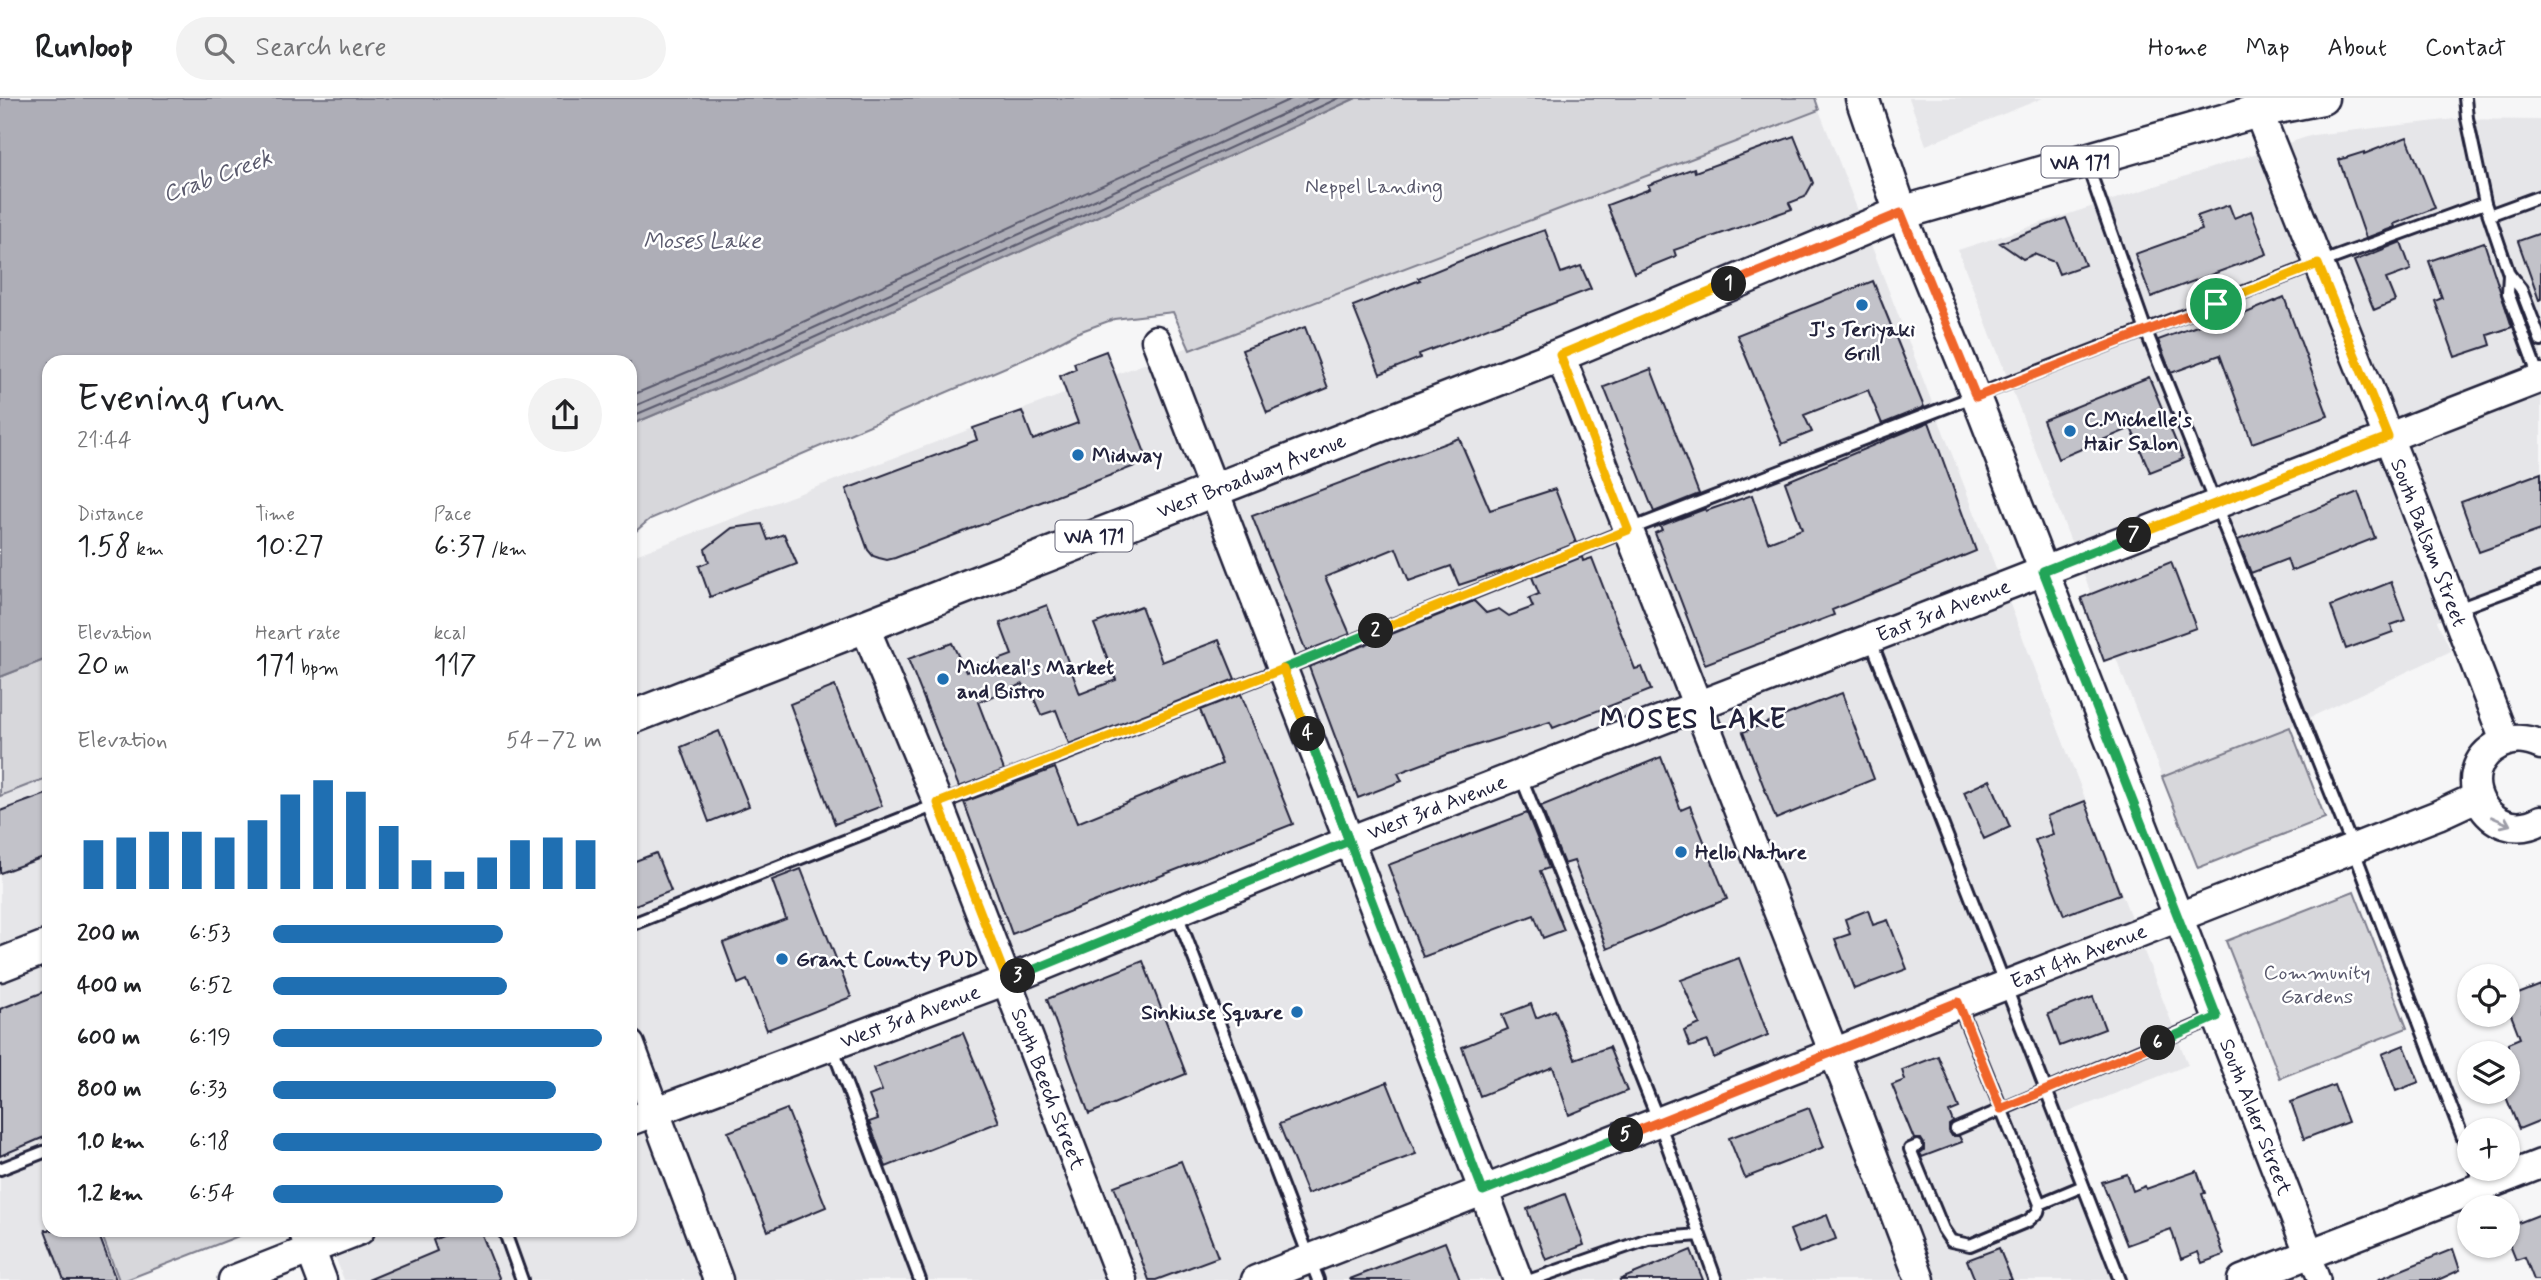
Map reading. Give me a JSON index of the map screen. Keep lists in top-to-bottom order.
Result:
{
  "streets": {
    "main road": [
      "WA 171",
      "West Broadway Avenue",
      "South Balsam Street",
      "East 3rd Avenue",
      "West 3rd Avenue",
      "East 4th Avenue",
      "South Beech Street",
      "South Alder Street"
    ]
  },
  "crossings": [
    ["WA 171", "West Broadway Avenue"],
    ["WA 171", "South Balsam Street"],
    ["WA 171", "South Alder Street"],
    ["West Broadway Avenue", "South Beech Street"],
    ["South Balsam Street", "East 3rd Avenue"],
    ["East 3rd Avenue", "West 3rd Avenue"],
    ["East 3rd Avenue", "South Alder Street"],
    ["West 3rd Avenue", "South Beech Street"],
    ["East 4th Avenue", "South Alder Street"]
  ],
  "districts": ["MOSES LAKE"],
  "water": ["Crab Creek", "Moses Lake"],
  "parks": ["Neppel Landing", "Community Gardens"],
  "places": [
    "J's Teriyaki Grill",
    "C.Michelle's Hair Salon",
    "Midway",
    "Micheal's Market and Bistro",
    "Hello Nature",
    "Grant County PUD",
    "Sinkiuse Square"
  ],
  "page": {
    "header": "Runloop",
    "search": "Search here",
    "nav": [
      "Home",
      "Map",
      "About",
      "Contact"
    ],
    "pins": [
      "1",
      "7",
      "2",
      "4",
      "3",
      "6",
      "5"
    ],
    "heading": ["Evening run", "21:44"],
    "stats": [
      ["Distance", "1.58 km"],
      ["Time", "10:27"],
      ["Pace", "6:37 /km"],
      ["Elevation", "20 m"],
      ["Heart rate", "171 bpm"],
      ["kcal", "117"]
    ],
    "chart": ["Elevation", "54–72 m"],
    "list": [
      {
        "name": "200 m",
        "note": "6:53"
      },
      {
        "name": "400 m",
        "note": "6:52"
      },
      {
        "name": "600 m",
        "note": "6:19"
      },
      {
        "name": "800 m",
        "note": "6:33"
      },
      {
        "name": "1.0 km",
        "note": "6:18"
      },
      {
        "name": "1.2 km",
        "note": "6:54"
      }
    ],
    "map_buttons": ["+", "−"]
  }
}
